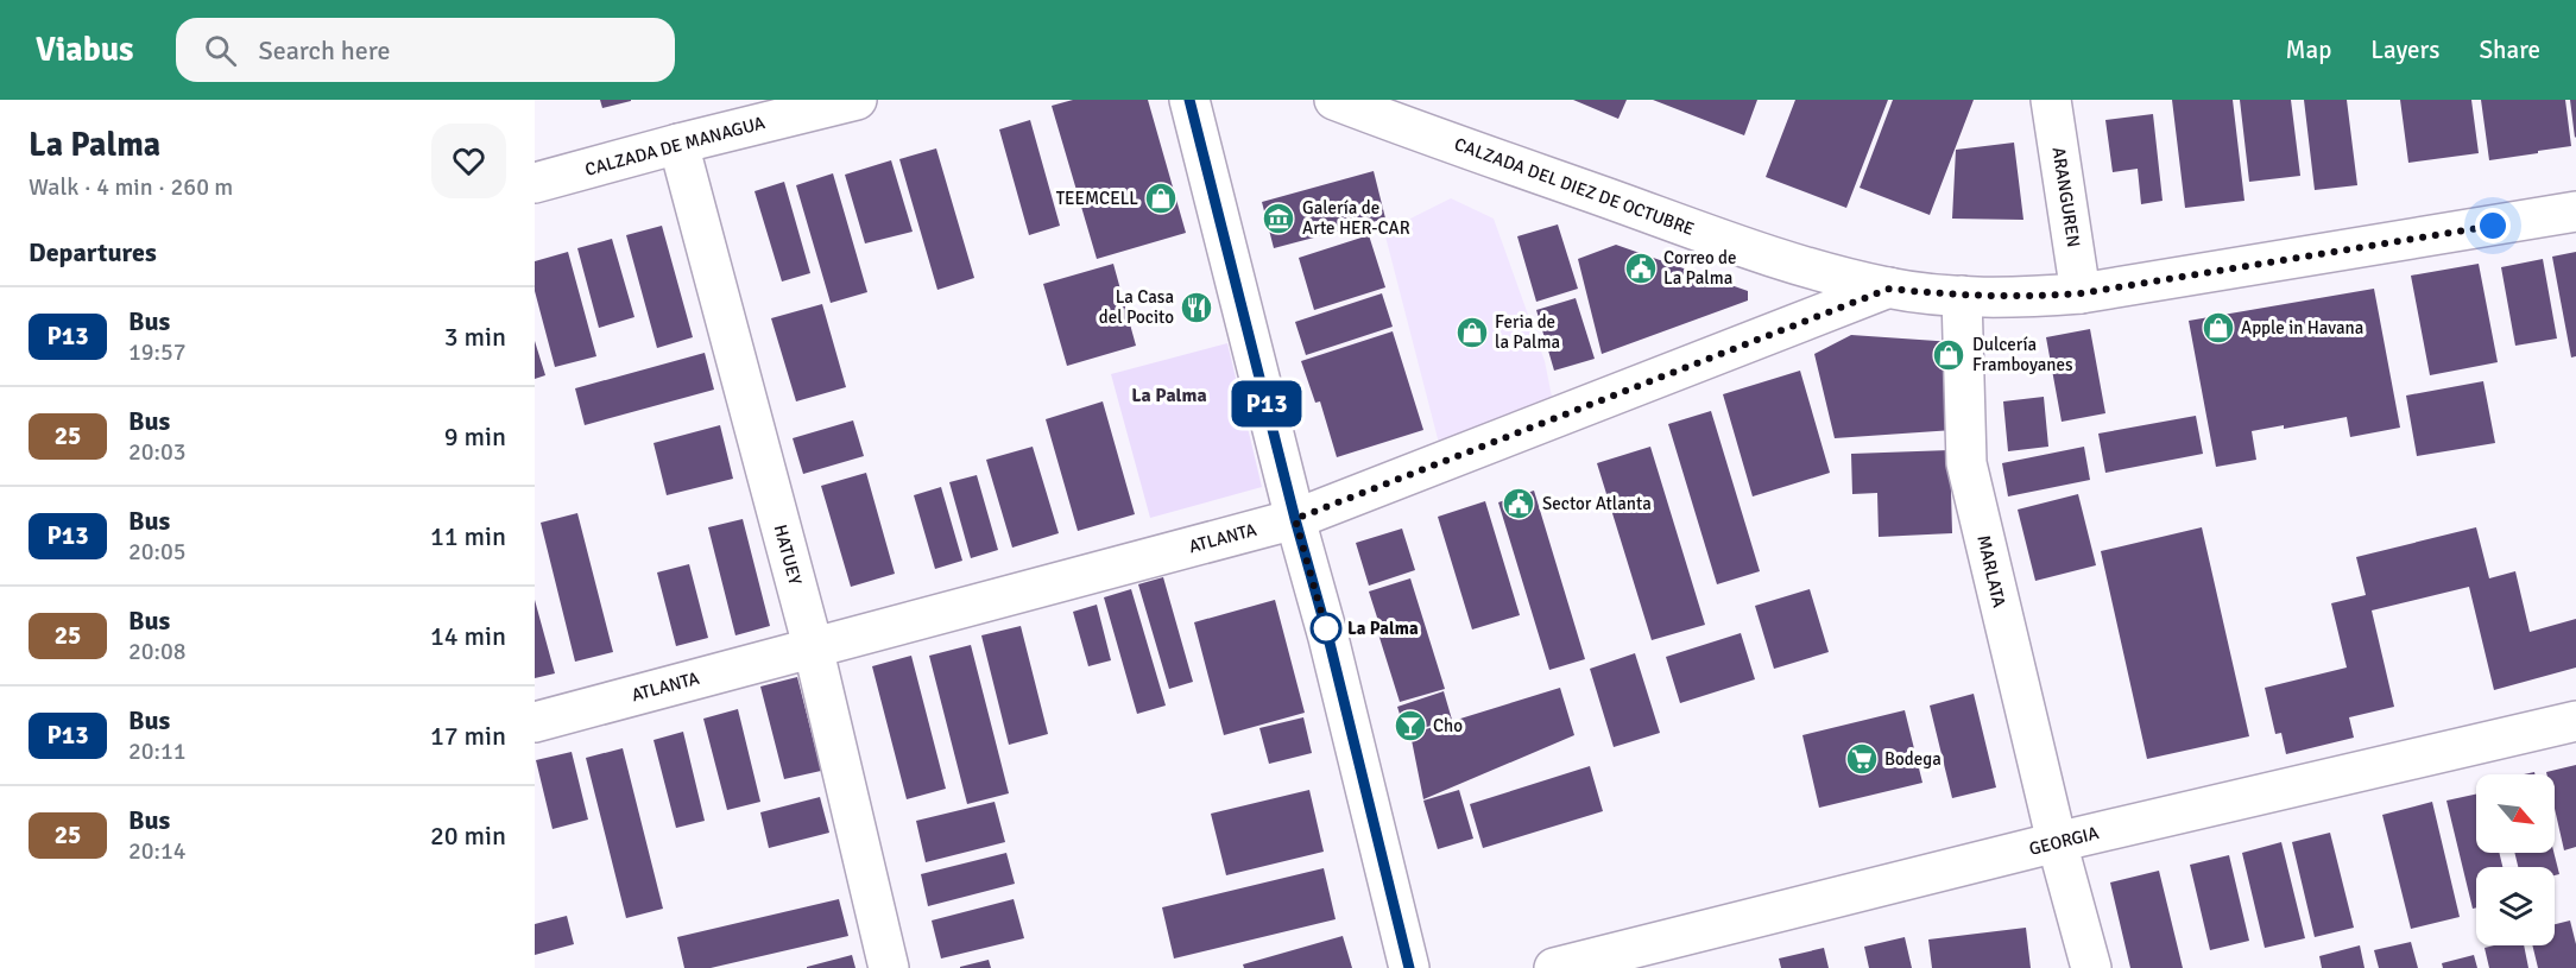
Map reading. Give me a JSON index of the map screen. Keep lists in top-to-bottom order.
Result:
{
  "streets": {
    "street": [
      "CALZADA DE MANAGUA",
      "CALZADA DEL DIEZ DE OCTUBRE",
      "ARANGUREN",
      "ATLANTA",
      "HATUEY",
      "MARLATA",
      "GEORGIA"
    ]
  },
  "crossings": [
    ["CALZADA DE MANAGUA", "HATUEY"],
    ["CALZADA DEL DIEZ DE OCTUBRE", "ARANGUREN"],
    ["CALZADA DEL DIEZ DE OCTUBRE", "ATLANTA"],
    ["CALZADA DEL DIEZ DE OCTUBRE", "MARLATA"],
    ["ATLANTA", "HATUEY"],
    ["MARLATA", "GEORGIA"]
  ],
  "districts": ["La Palma"],
  "places": {
    "shop": [
      "TEEMCELL",
      "Apple in Havana",
      "Feria de la Palma",
      "Dulcería Framboyanes"
    ],
    "museum": ["Galería de Arte HER-CAR"],
    "public building": ["Correo de La Palma", "Sector Atlanta"],
    "restaurant": ["La Casa del Pocito"],
    "other": ["La Palma"],
    "bar": ["Cho"],
    "supermarket": ["Bodega"]
  },
  "lines": ["bus line P13"],
  "north": "bottom right",
  "page": {
    "header": "Viabus",
    "search": "Search here",
    "nav": ["Map", "Layers", "Share"],
    "heading": [
      ["La Palma", "Walk · 4 min · 260 m"],
      "Departures"
    ],
    "on_map": "P13",
    "list": [
      {
        "mark": "P13",
        "name": "Bus",
        "note": "19:57",
        "value": "3 min"
      },
      {
        "mark": "25",
        "name": "Bus",
        "note": "20:03",
        "value": "9 min"
      },
      {
        "mark": "P13",
        "name": "Bus",
        "note": "20:05",
        "value": "11 min"
      },
      {
        "mark": "25",
        "name": "Bus",
        "note": "20:08",
        "value": "14 min"
      },
      {
        "mark": "P13",
        "name": "Bus",
        "note": "20:11",
        "value": "17 min"
      },
      {
        "mark": "25",
        "name": "Bus",
        "note": "20:14",
        "value": "20 min"
      }
    ]
  }
}
